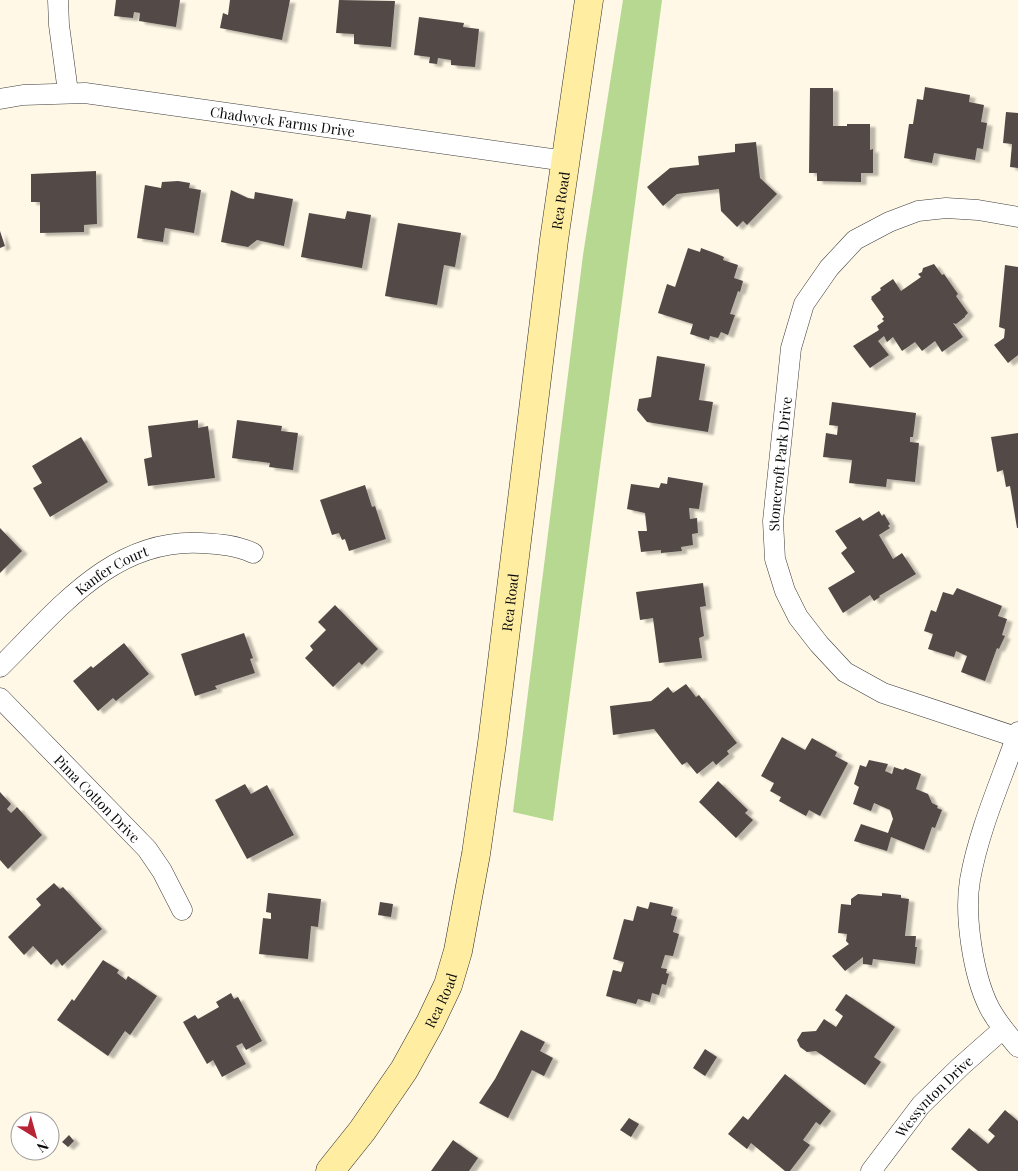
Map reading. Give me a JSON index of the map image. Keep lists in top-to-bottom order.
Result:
{
  "streets": {
    "main road": ["Rea Road"],
    "street": [
      "Chadwyck Farms Drive",
      "Stonecroft Park Drive",
      "Kanfer Court",
      "Pima Cotton Drive",
      "Wessynton Drive"
    ]
  },
  "crossings": [
    ["Chadwyck Farms Drive", "Rea Road"]
  ],
  "north": "bottom right"
}
